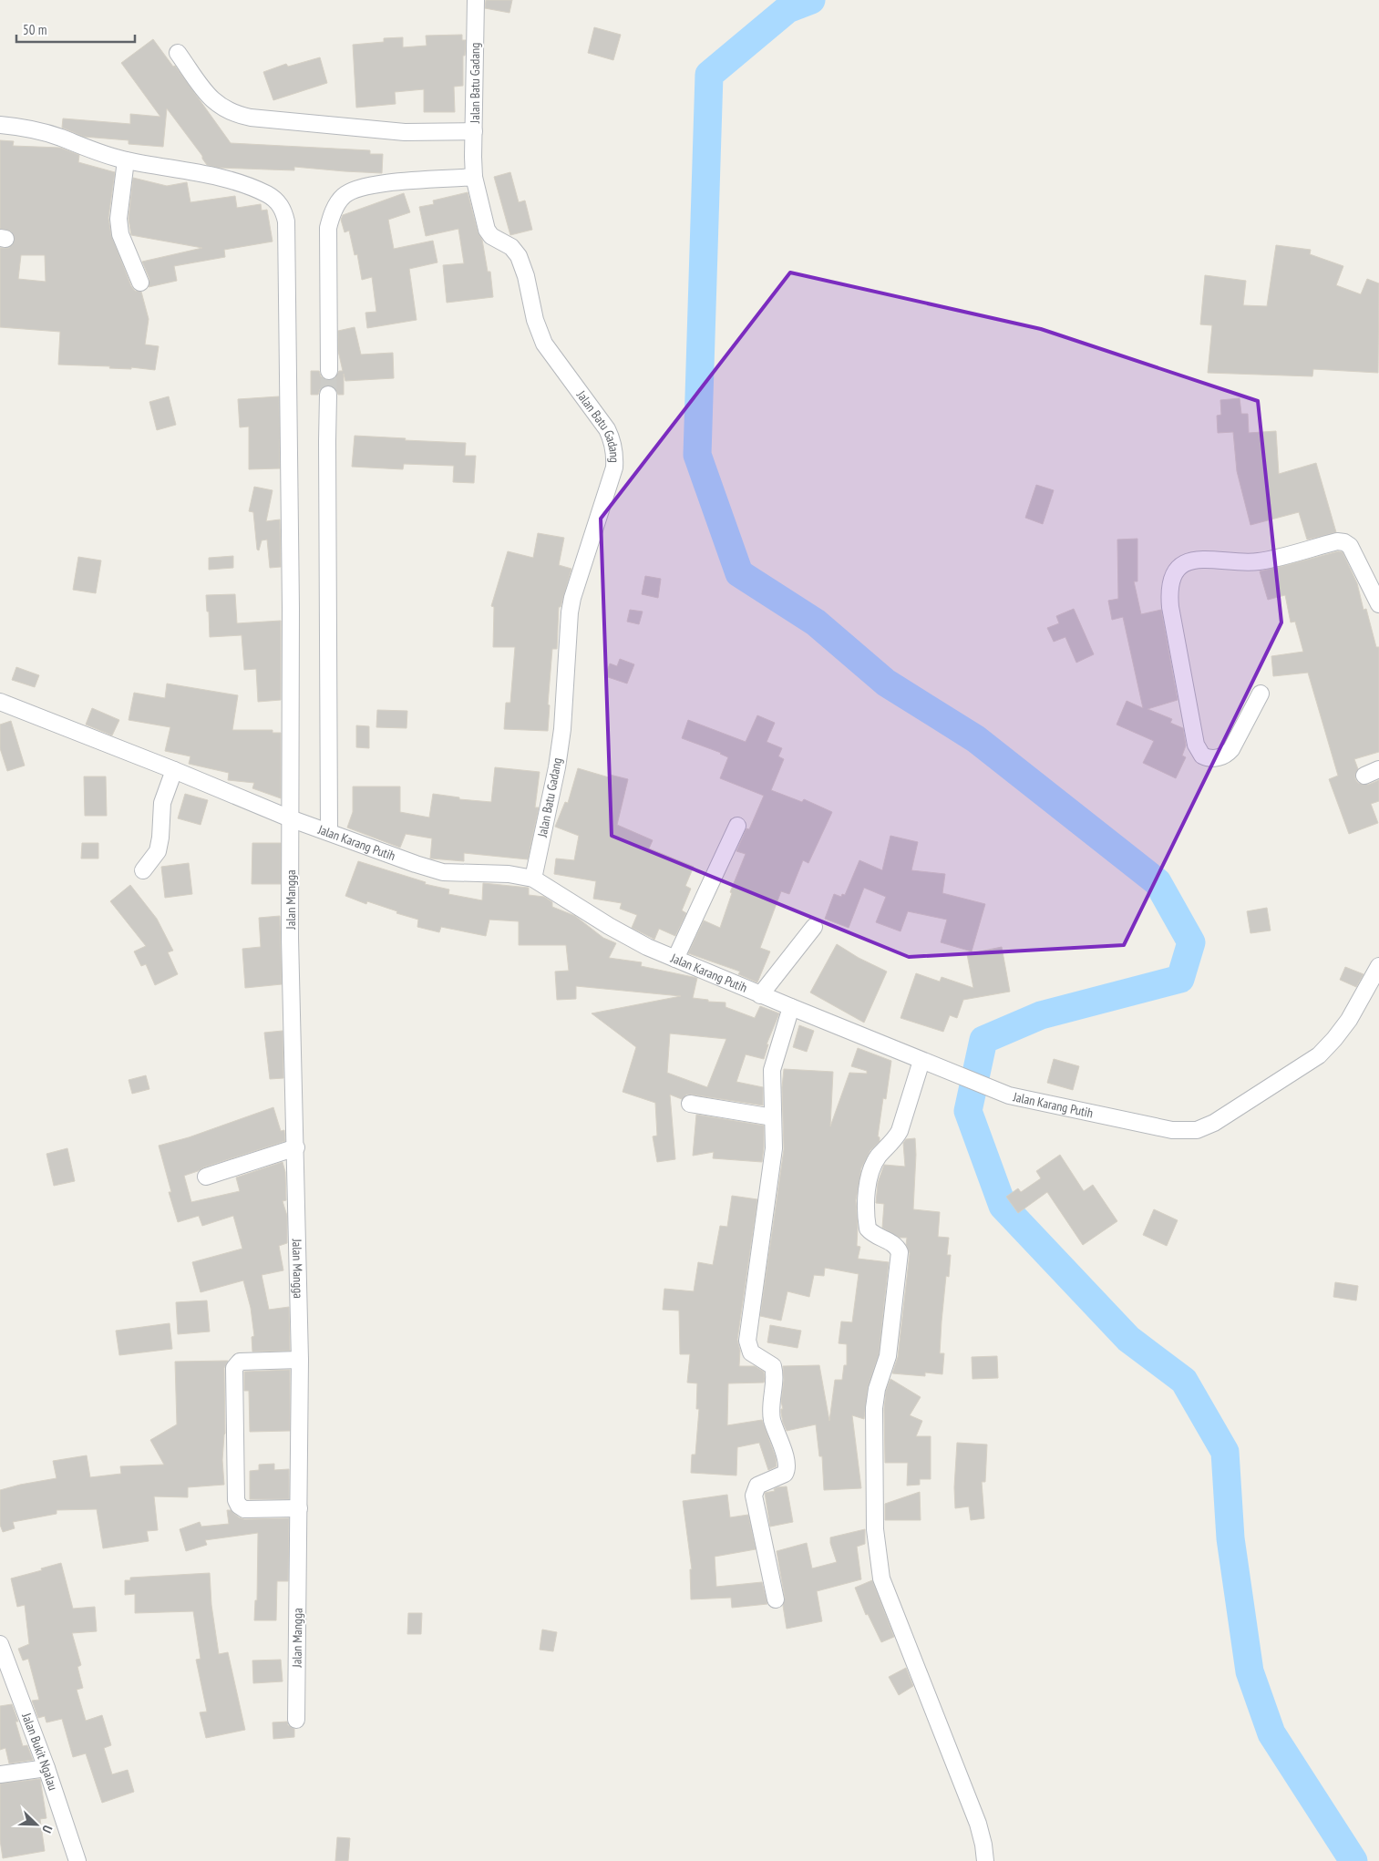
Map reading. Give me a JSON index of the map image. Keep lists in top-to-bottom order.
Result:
{
  "streets": {
    "street": [
      "Jalan Batu Gadang",
      "Jalan Karang Putih",
      "Jalan Mangga",
      "Jalan Bukit Ngalau"
    ]
  },
  "crossings": [
    ["Jalan Batu Gadang", "Jalan Karang Putih"],
    ["Jalan Karang Putih", "Jalan Mangga"]
  ],
  "scale_bar": "50 m",
  "north": "bottom right"
}
